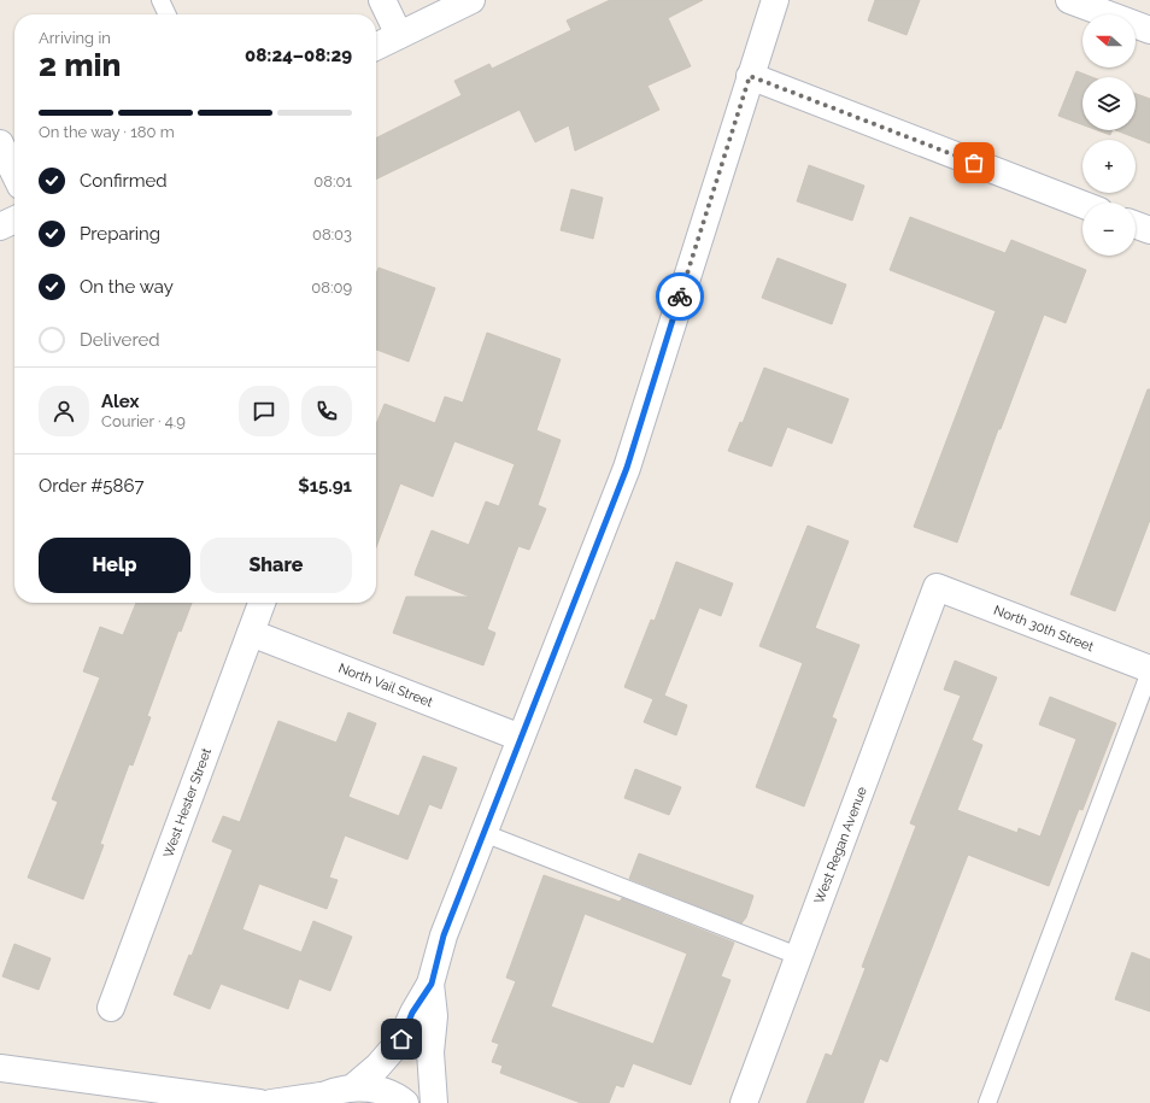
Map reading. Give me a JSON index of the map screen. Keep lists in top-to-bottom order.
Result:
{
  "streets": {
    "street": [
      "North 30th Street",
      "North Vail Street",
      "West Hester Street",
      "West Regan Avenue"
    ]
  },
  "crossings": [
    ["North 30th Street", "West Regan Avenue"],
    ["North Vail Street", "West Hester Street"]
  ],
  "north": "left",
  "page": {
    "map_buttons": ["+", "−"],
    "heading": ["2 min", "Arriving in", "08:24–08:29"],
    "panel": [
      "Alex",
      "Courier · 4.9",
      "Order #5867",
      "$15.91"
    ],
    "bar": "On the way · 180 m",
    "list": [
      ["Confirmed", "08:01"],
      ["Preparing", "08:03"],
      ["On the way", "08:09"],
      "Delivered"
    ],
    "buttons": ["Help", "Share"]
  }
}
